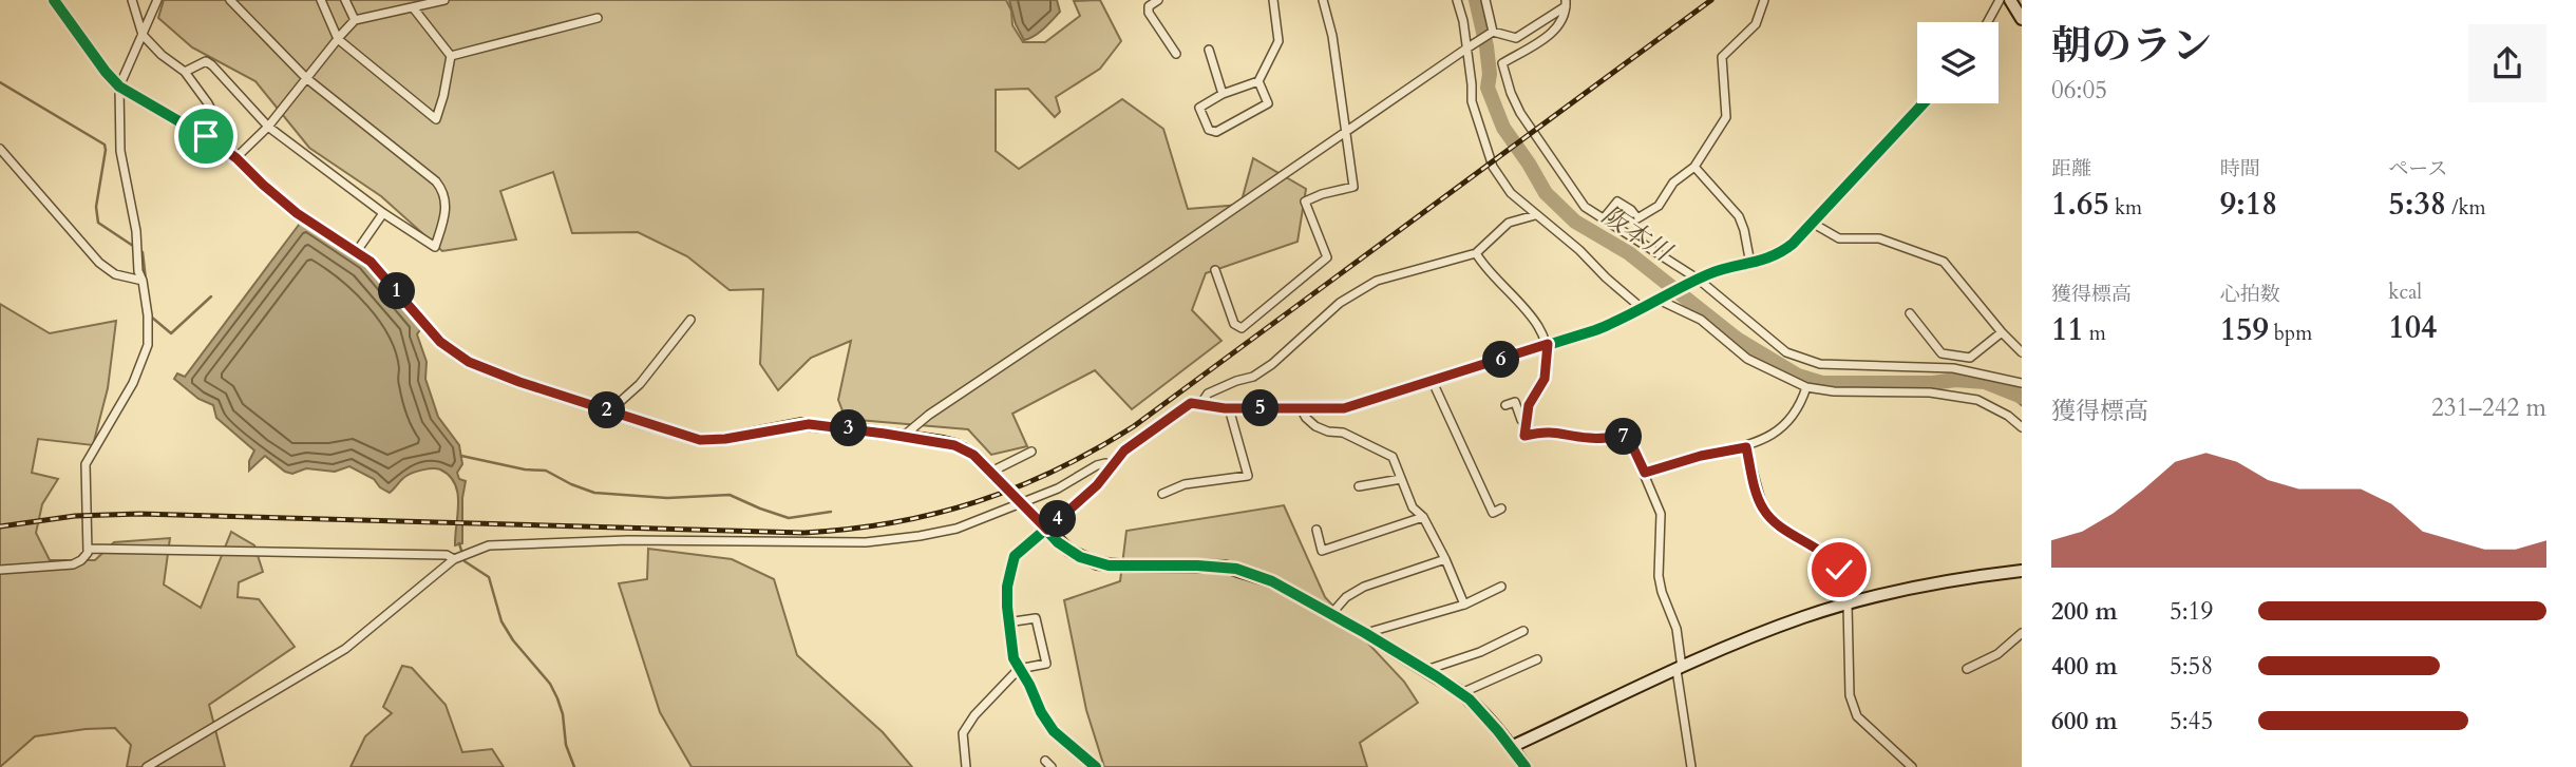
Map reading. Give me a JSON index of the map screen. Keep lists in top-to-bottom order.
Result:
{
  "water": ["阪本川"],
  "page": {
    "heading": ["朝のラン", "06:05"],
    "stats": [
      ["距離", "1.65 km"],
      ["時間", "9:18"],
      ["ペース", "5:38 /km"],
      ["獲得標高", "11 m"],
      ["心拍数", "159 bpm"],
      ["kcal", "104"]
    ],
    "pins": [
      "1",
      "6",
      "5",
      "2",
      "3",
      "7",
      "4"
    ],
    "chart": ["獲得標高", "231–242 m"],
    "list": [
      {
        "name": "200 m",
        "note": "5:19"
      },
      {
        "name": "400 m",
        "note": "5:58"
      },
      {
        "name": "600 m",
        "note": "5:45"
      }
    ]
  }
}
